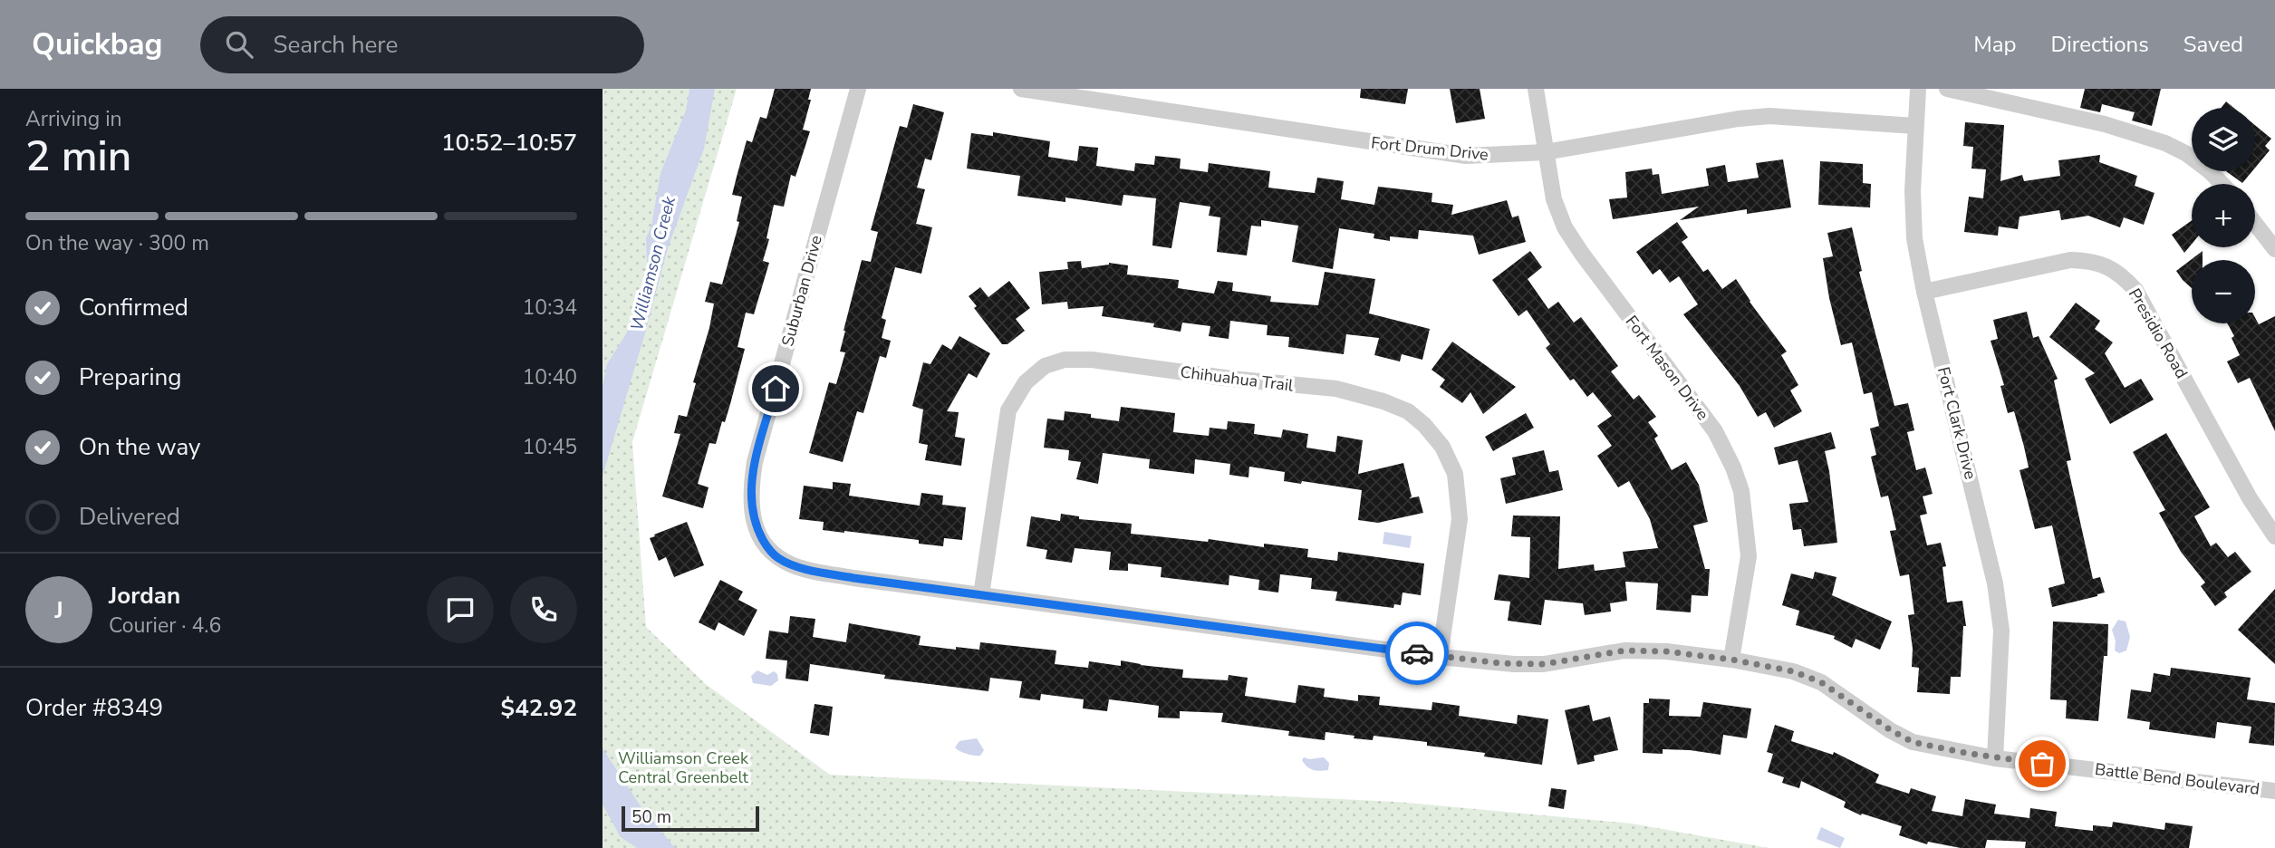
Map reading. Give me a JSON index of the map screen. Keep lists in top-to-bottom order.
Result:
{
  "streets": {
    "street": [
      "Fort Drum Drive",
      "Suburban Drive",
      "Presidio Road",
      "Fort Mason Drive",
      "Chihuahua Trail",
      "Fort Clark Drive",
      "Battle Bend Boulevard"
    ]
  },
  "crossings": [
    ["Fort Drum Drive", "Fort Mason Drive"],
    ["Fort Drum Drive", "Fort Clark Drive"],
    ["Suburban Drive", "Battle Bend Boulevard"],
    ["Presidio Road", "Fort Clark Drive"],
    ["Fort Mason Drive", "Battle Bend Boulevard"],
    ["Chihuahua Trail", "Battle Bend Boulevard"],
    ["Fort Clark Drive", "Battle Bend Boulevard"]
  ],
  "water": ["Williamson Creek"],
  "parks": ["Williamson Creek Central Greenbelt"],
  "scale_bar": "50 m",
  "page": {
    "header": "Quickbag",
    "search": "Search here",
    "nav": ["Map", "Directions", "Saved"],
    "heading": ["2 min", "Arriving in", "10:52–10:57"],
    "panel": [
      "Jordan",
      "Courier · 4.6",
      "Order #8349",
      "$42.92"
    ],
    "map_buttons": ["+", "−"],
    "bar": "On the way · 300 m",
    "list": [
      ["Confirmed", "10:34"],
      ["Preparing", "10:40"],
      ["On the way", "10:45"],
      "Delivered"
    ],
    "round": "J",
    "scale": "50 m"
  }
}
